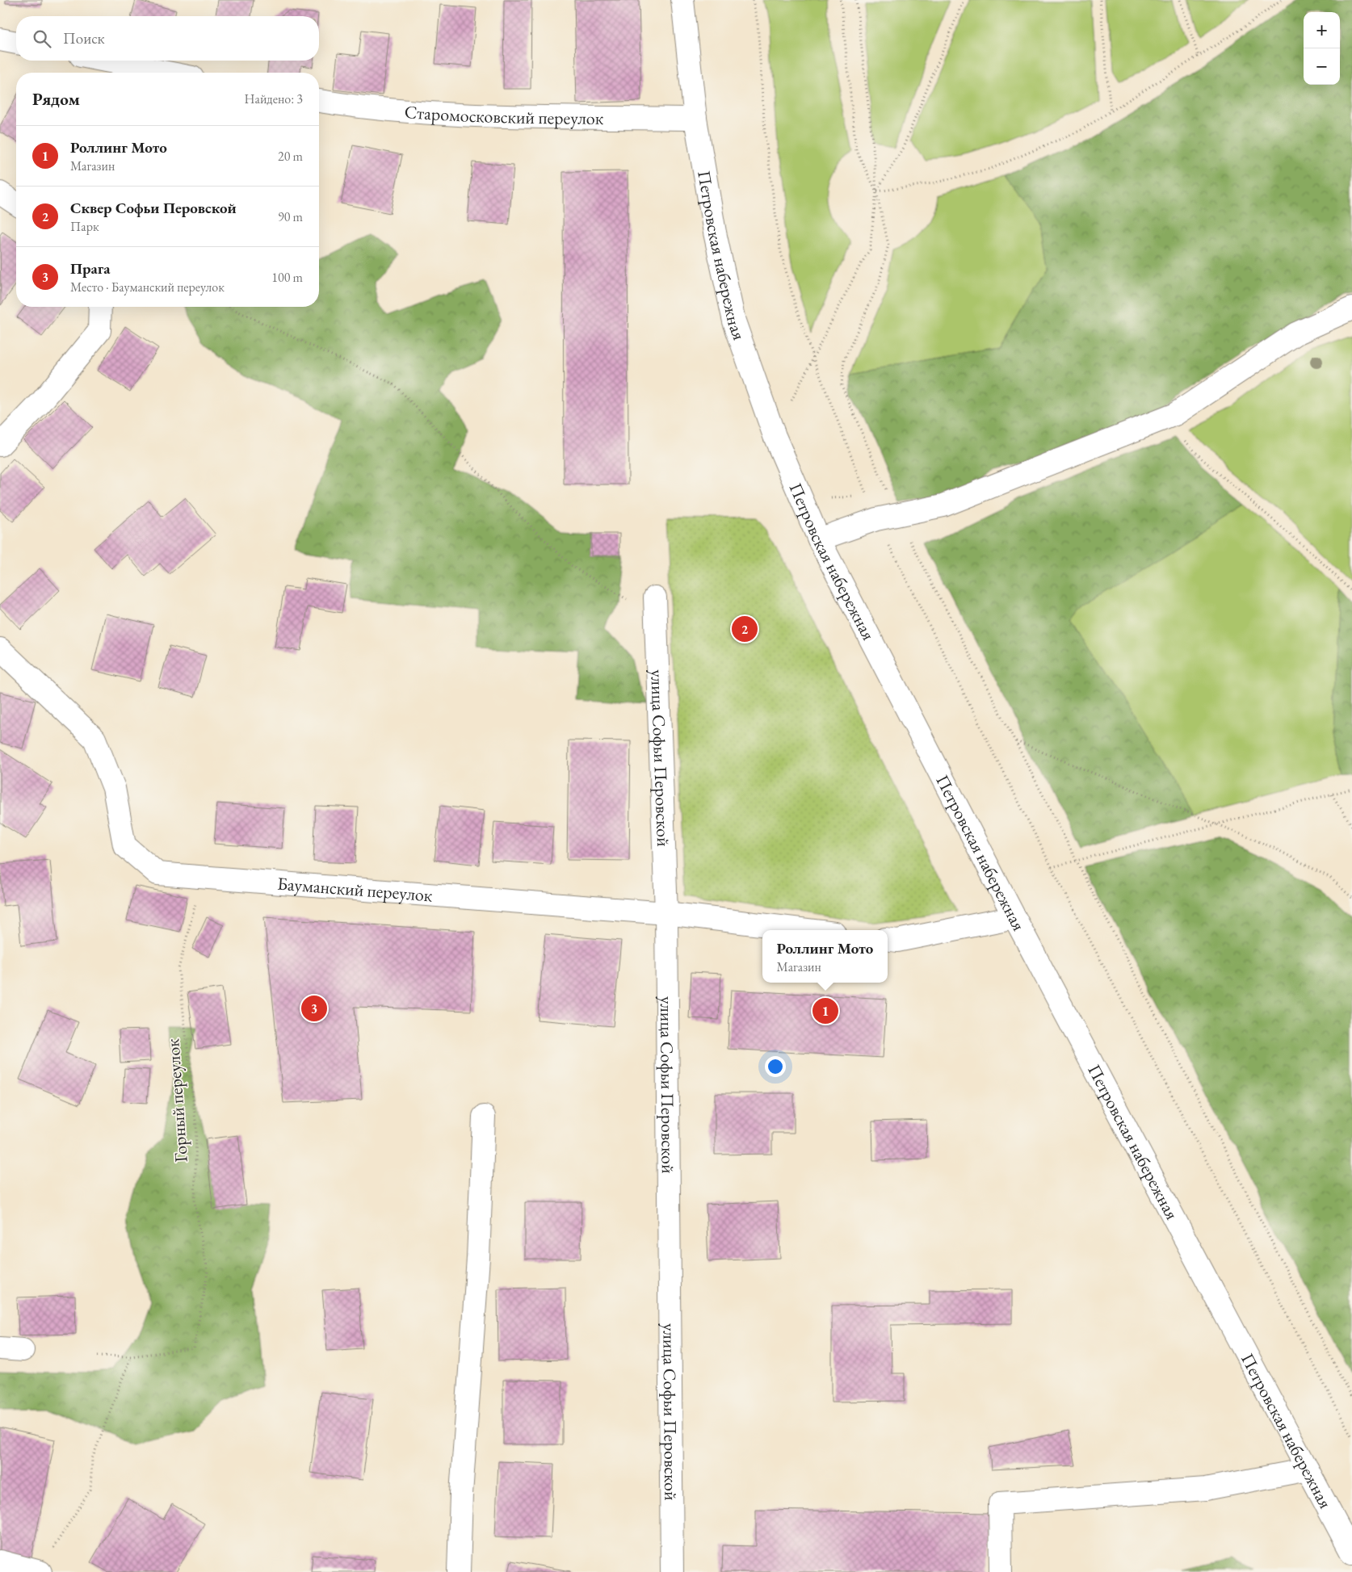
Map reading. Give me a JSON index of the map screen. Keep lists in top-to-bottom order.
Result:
{
  "streets": {
    "street": [
      "Старомосковский переулок",
      "Петровская набережная",
      "улица Софьи Перовской",
      "Бауманский переулок"
    ],
    "path": ["Горный переулок"]
  },
  "crossings": [
    ["Старомосковский переулок", "Петровская набережная"],
    ["улица Софьи Перовской", "Бауманский переулок"],
    ["Бауманский переулок", "Горный переулок"]
  ],
  "page": {
    "map_buttons": ["+", "−"],
    "search": "Поиск",
    "heading": ["Рядом", "Найдено: 3"],
    "list": [
      {
        "mark": "1",
        "name": "Роллинг Мото",
        "note": "Магазин",
        "value": "20 m"
      },
      {
        "mark": "2",
        "name": "Сквер Софьи Перовской",
        "note": "Парк",
        "value": "90 m"
      },
      {
        "mark": "3",
        "name": "Прага",
        "note": "Место · Бауманский переулок",
        "value": "100 m"
      }
    ],
    "pins": ["2", "3", "1"],
    "popup": ["Роллинг Мото", "Магазин"]
  }
}
